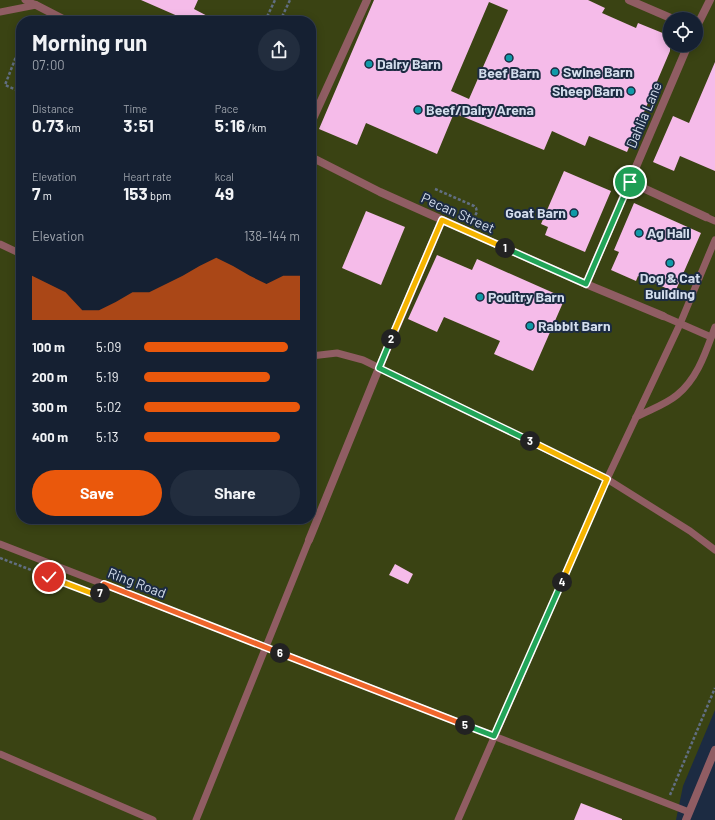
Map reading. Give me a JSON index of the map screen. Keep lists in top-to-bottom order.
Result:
{
  "streets": {
    "street": ["Dahlia Lane", "Pecan Street"],
    "lane": ["Ring Road"]
  },
  "crossings": [
    ["Dahlia Lane", "Pecan Street"]
  ],
  "places": [
    "Beef Barn",
    "Dairy Barn",
    "Swine Barn",
    "Sheep Barn",
    "Beef/Dairy Arena",
    "Goat Barn",
    "Ag Hall",
    "Dog & Cat Building",
    "Poultry Barn",
    "Rabbit Barn"
  ],
  "page": {
    "heading": ["Morning run", "07:00"],
    "stats": [
      ["Distance", "0.73 km"],
      ["Time", "3:51"],
      ["Pace", "5:16 /km"],
      ["Elevation", "7 m"],
      ["Heart rate", "153 bpm"],
      ["kcal", "49"]
    ],
    "chart": ["Elevation", "138–144 m"],
    "pins": [
      "1",
      "2",
      "3",
      "4",
      "7",
      "6",
      "5"
    ],
    "list": [
      {
        "name": "100 m",
        "note": "5:09"
      },
      {
        "name": "200 m",
        "note": "5:19"
      },
      {
        "name": "300 m",
        "note": "5:02"
      },
      {
        "name": "400 m",
        "note": "5:13"
      }
    ],
    "buttons": ["Save", "Share"]
  }
}
